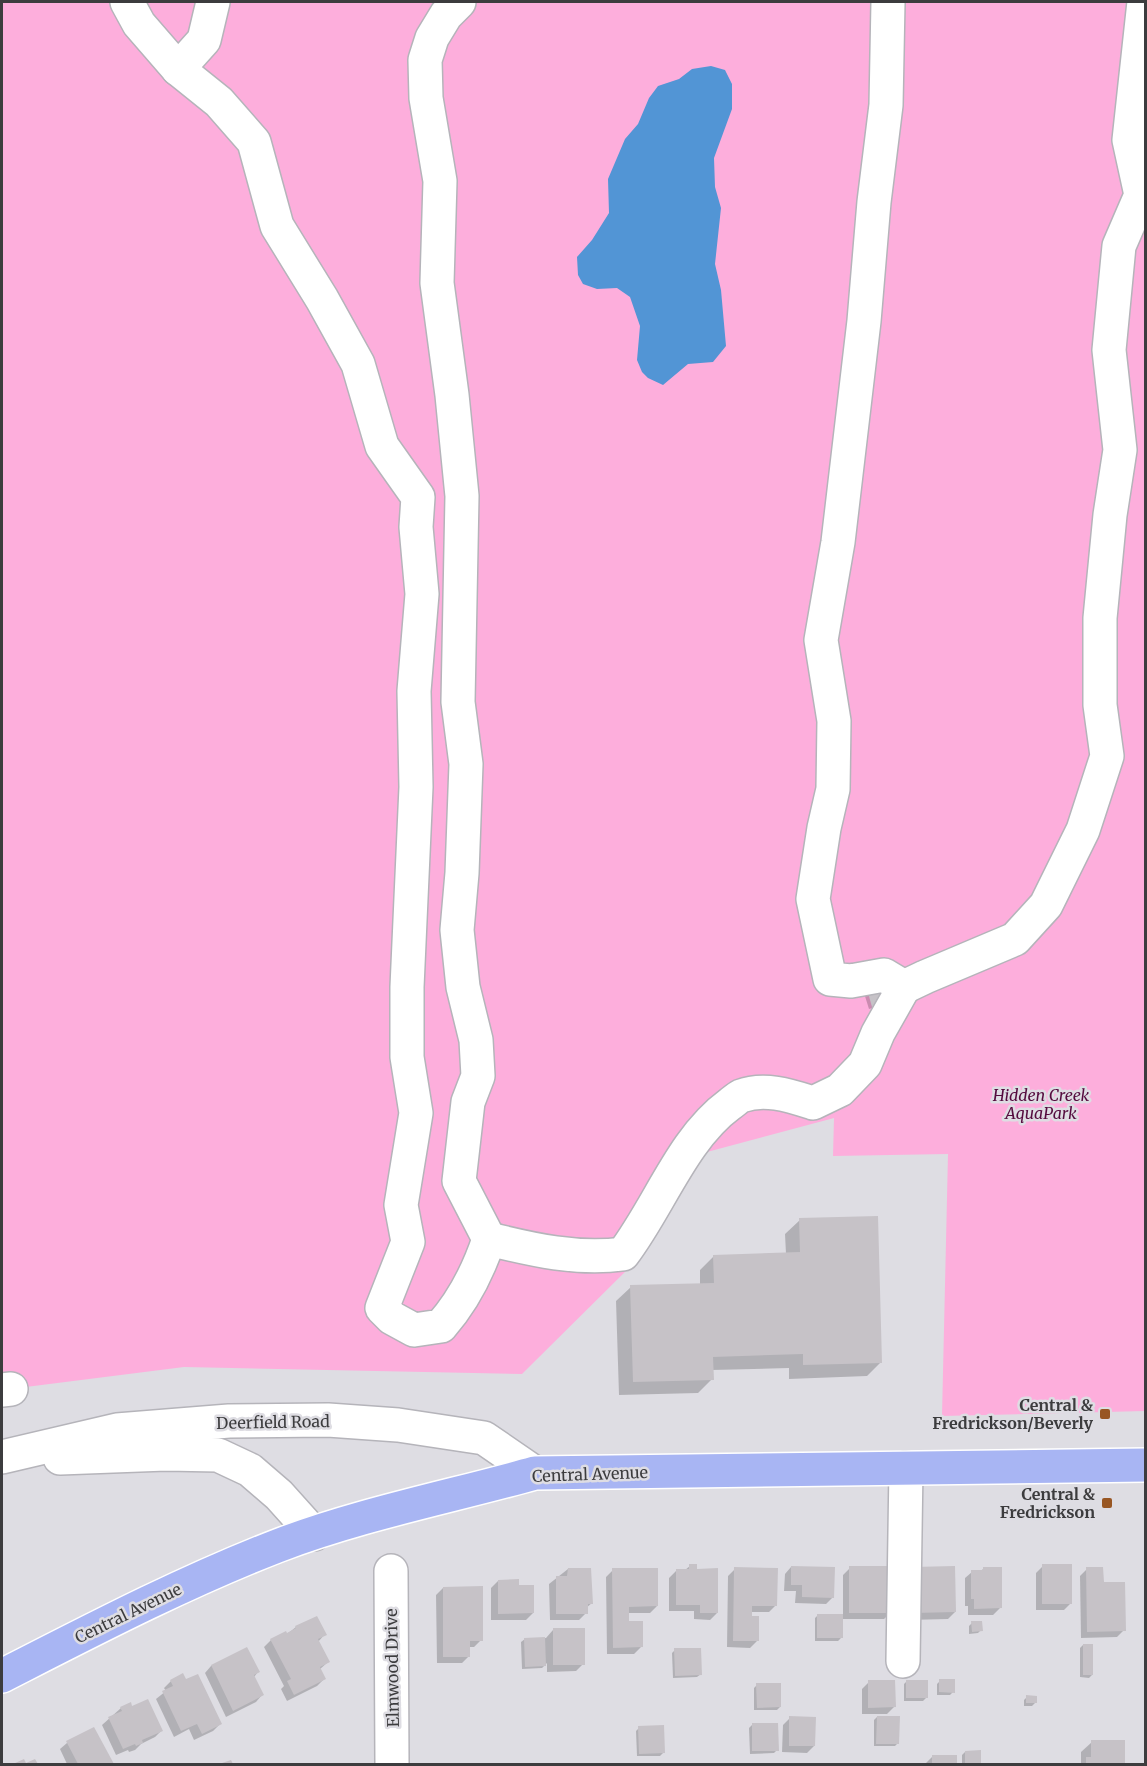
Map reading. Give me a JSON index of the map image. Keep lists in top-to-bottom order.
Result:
{
  "streets": {
    "main road": ["Central Avenue"],
    "street": ["Deerfield Road", "Elmwood Drive"]
  },
  "crossings": [
    ["Deerfield Road", "Central Avenue"]
  ],
  "parks": ["Hidden Creek AquaPark"],
  "places": {
    "transit": ["Central & Fredrickson/Beverly", "Central & Fredrickson"]
  }
}
